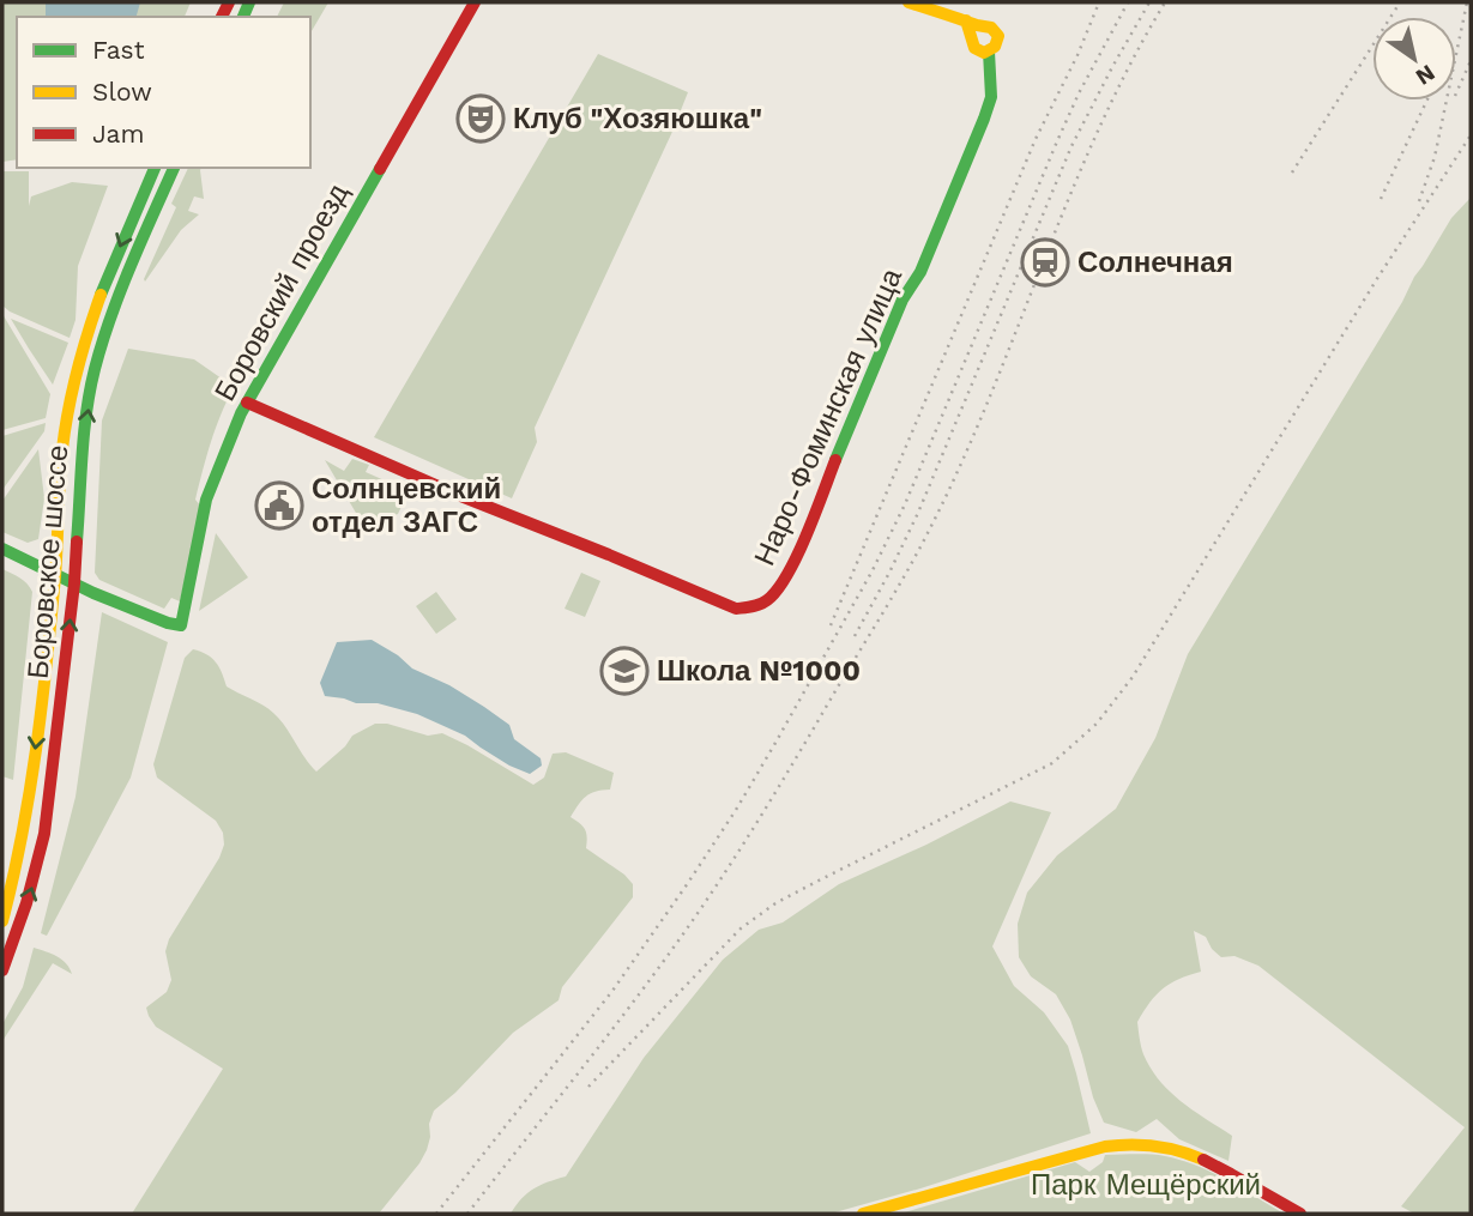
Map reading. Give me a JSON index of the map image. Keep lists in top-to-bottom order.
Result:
{
  "streets": {
    "street": ["Боровский проезд", "Наро-Фоминская улица", "Боровское шоссе"]
  },
  "crossings": [
    ["Боровский проезд", "Наро-Фоминская улица"],
    ["Боровский проезд", "Боровское шоссе"]
  ],
  "parks": ["Парк Мещёрский"],
  "places": {
    "theatre": ["Клуб \"Хозяюшка\""],
    "station": ["Солнечная"],
    "public building": ["Солнцевский отдел ЗАГС"],
    "school or university": ["Школа №1000"]
  },
  "legend": ["Fast", "Slow", "Jam"],
  "north": "bottom right"
}
